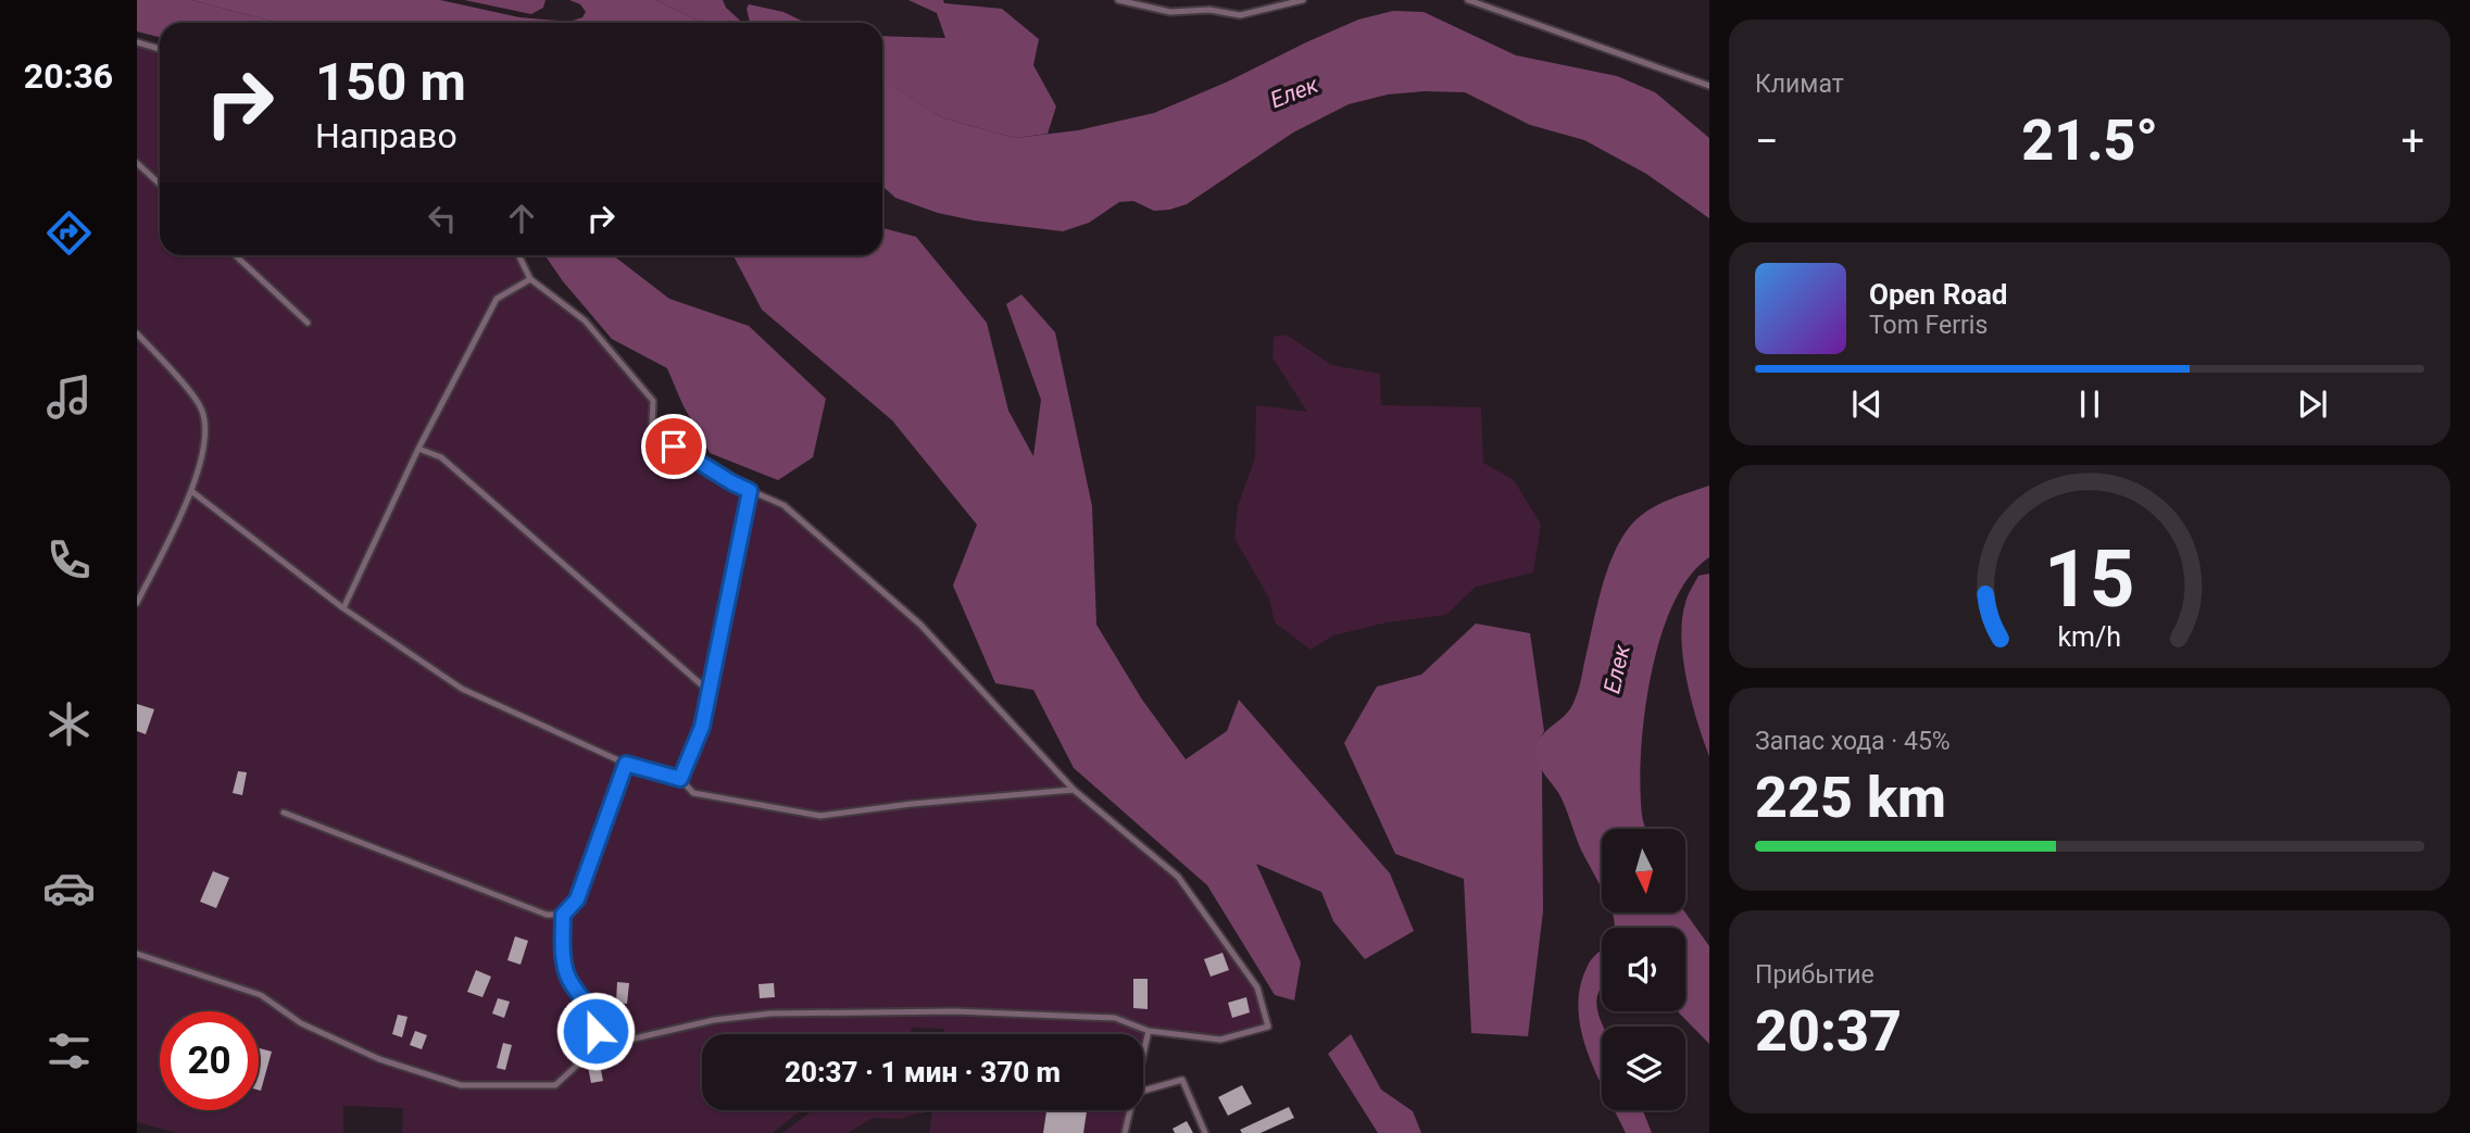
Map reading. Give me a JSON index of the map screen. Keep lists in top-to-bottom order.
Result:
{
  "water": ["Елек"],
  "north": "bottom",
  "page": {
    "tabs": "20:36",
    "tile": [
      "Климат",
      ["Запас хода · 45%", "225 km"],
      ["Прибытие", "20:37"]
    ],
    "turn": ["150 m", "Направо"],
    "heat": ["−", "21.5°", "+"],
    "song": ["Open Road", "Tom Ferris"],
    "limit": "20",
    "trip": "20:37 · 1 мин · 370 m",
    "gauge": ["15", "km/h"]
  }
}
